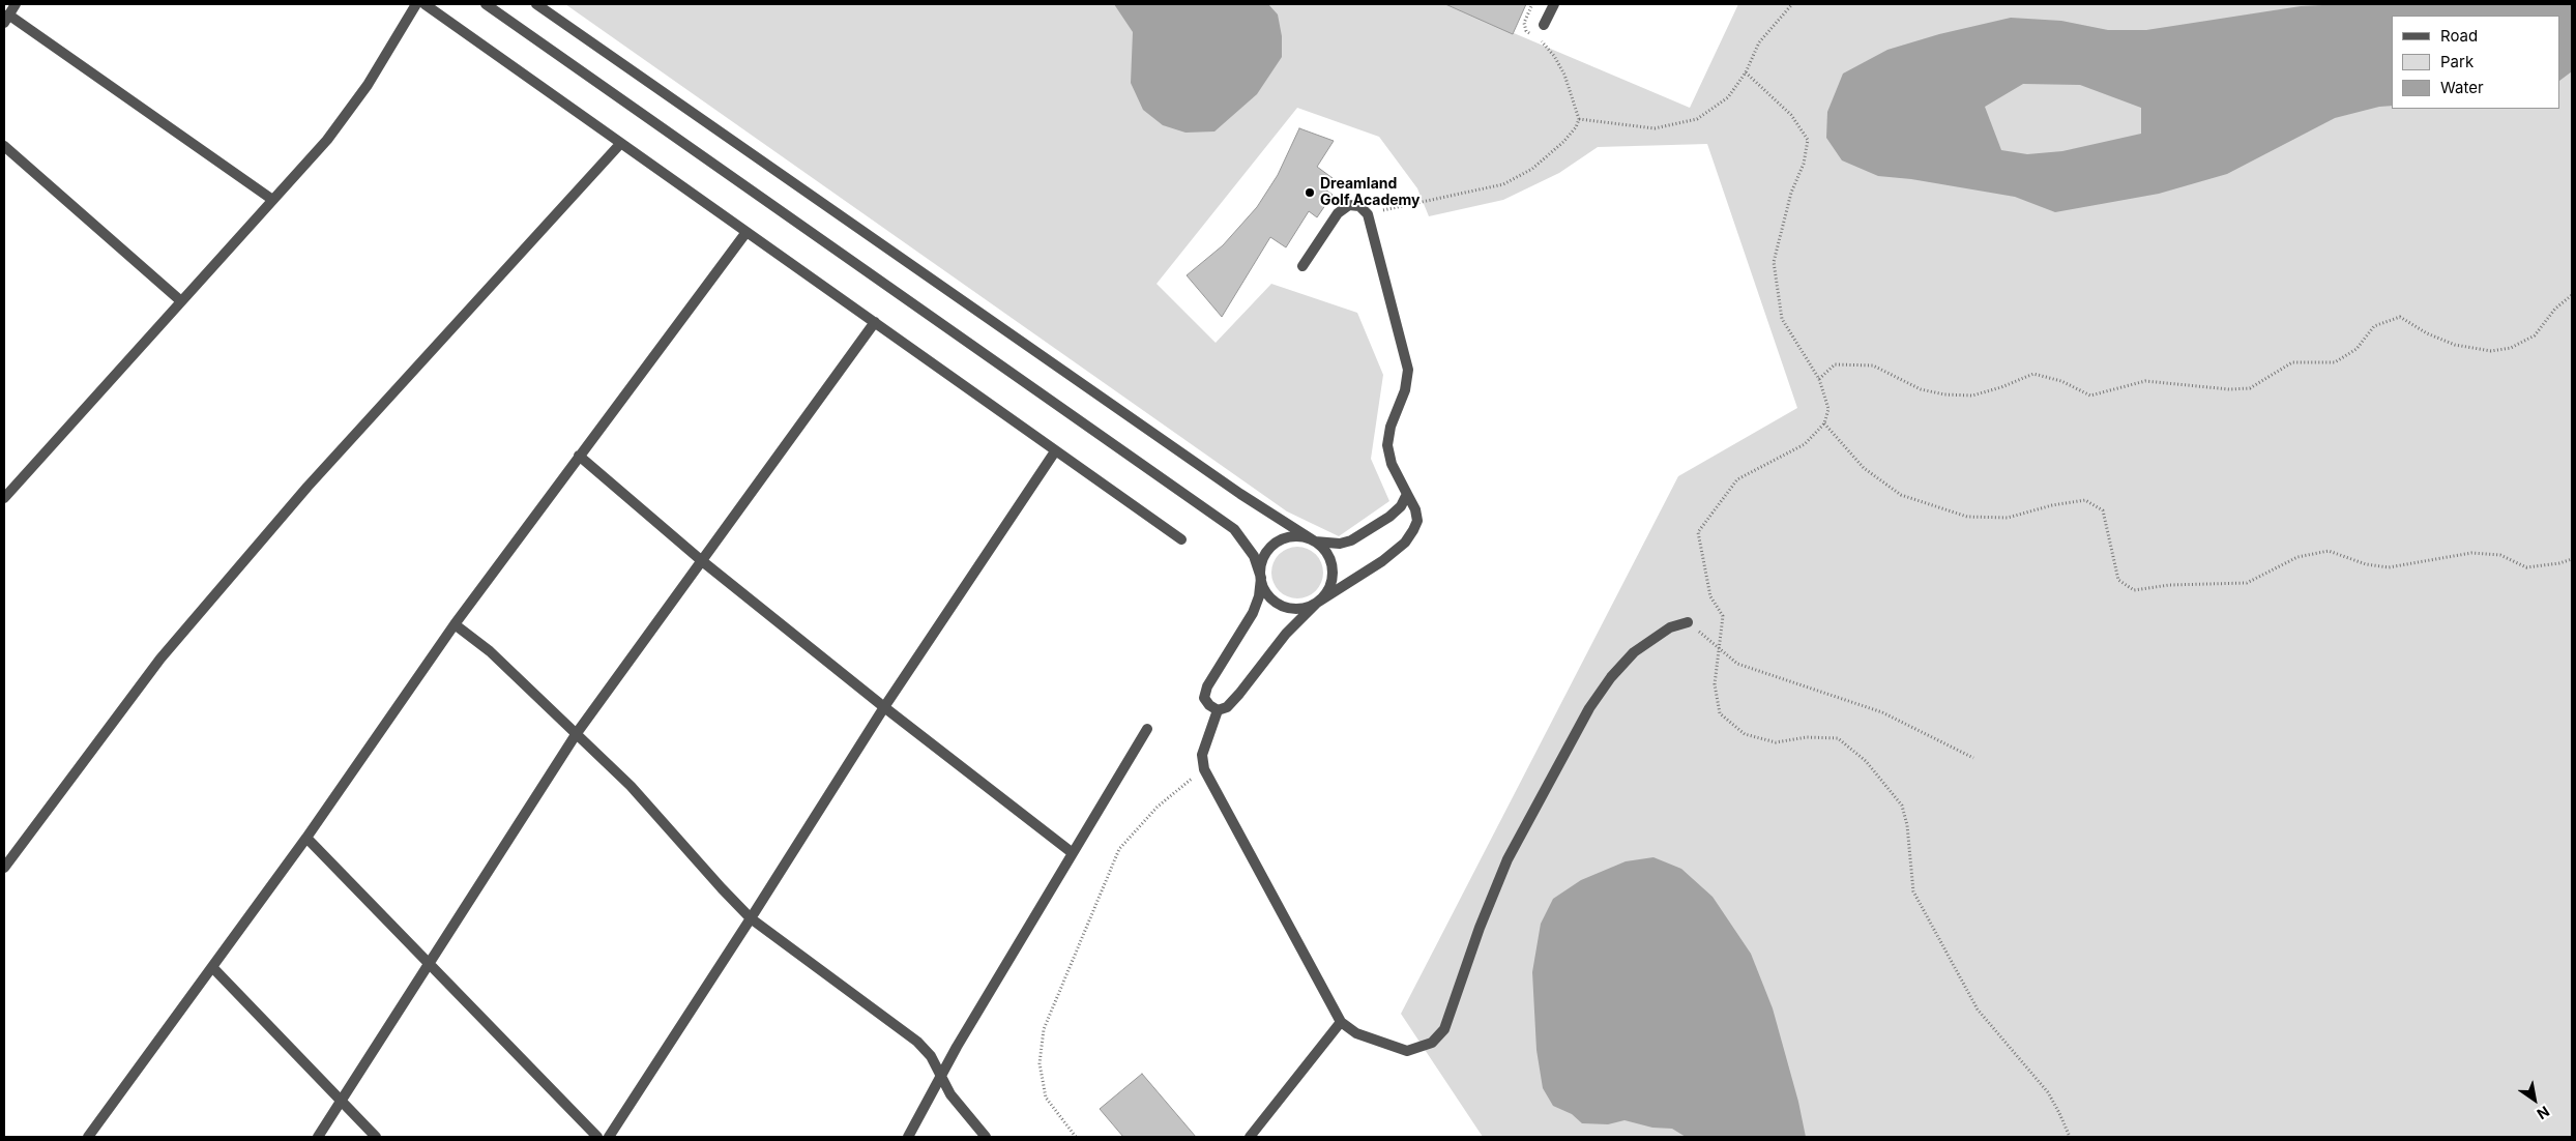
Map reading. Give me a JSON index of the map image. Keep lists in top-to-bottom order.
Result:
{
  "places": ["Dreamland Golf Academy"],
  "legend": ["Road", "Park", "Water"],
  "north": "bottom right"
}
